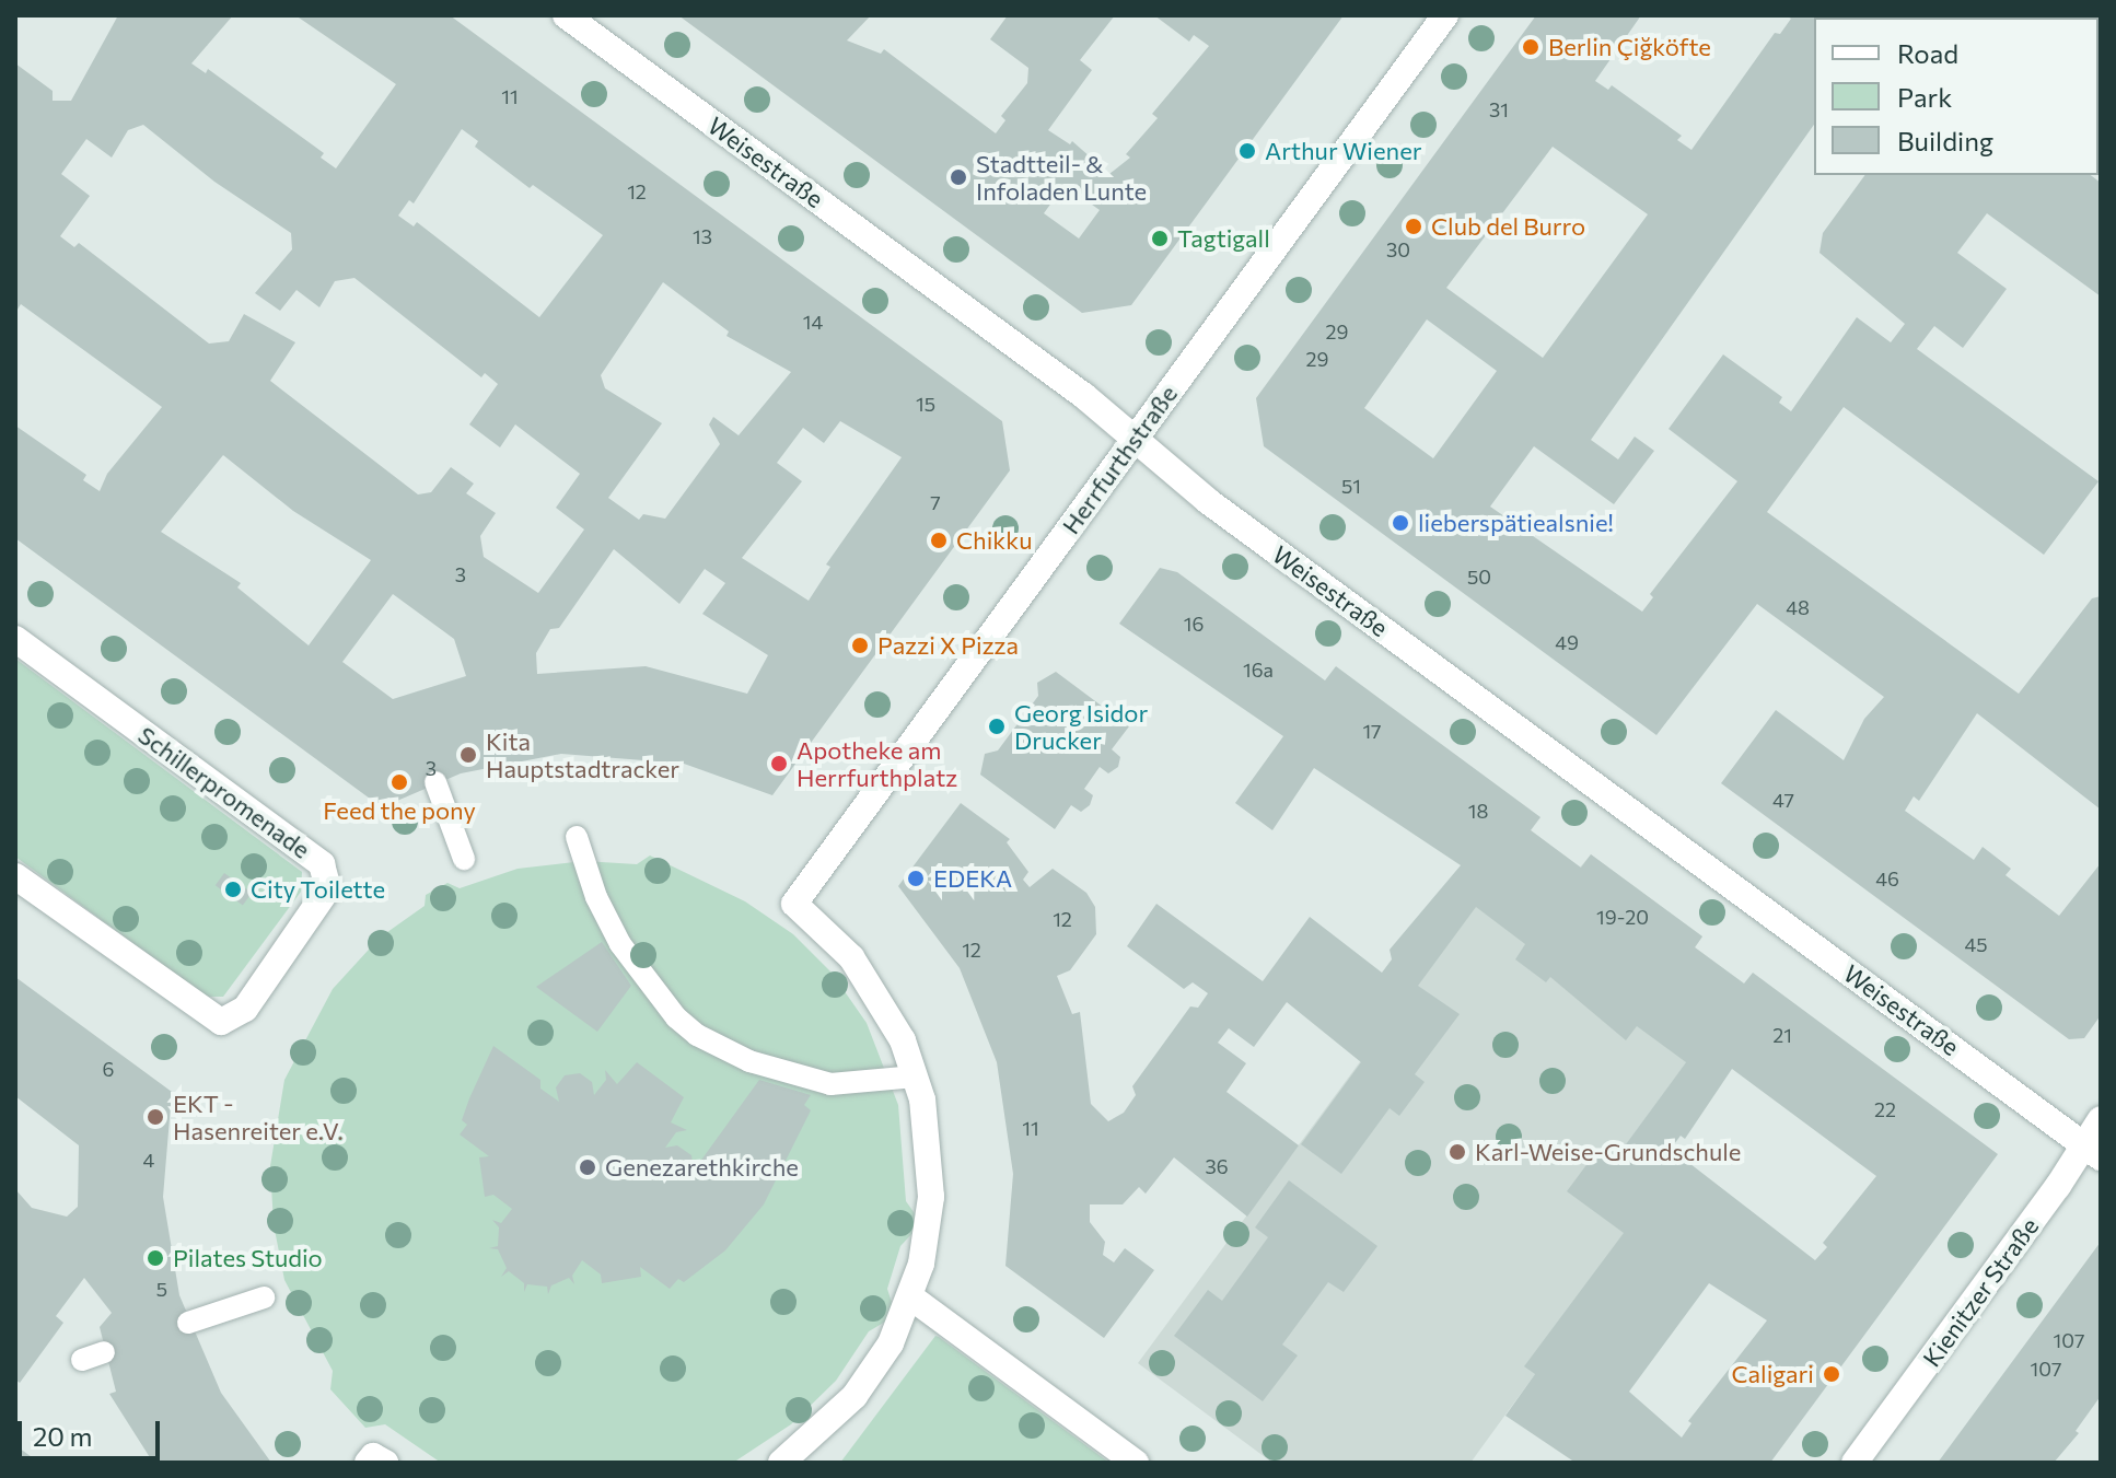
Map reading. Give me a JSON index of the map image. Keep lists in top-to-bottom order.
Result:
{
  "streets": {
    "street": [
      "Weisestraße",
      "Herrfurthstraße",
      "Schillerpromenade",
      "Kienitzer Straße"
    ]
  },
  "crossings": [
    ["Weisestraße", "Herrfurthstraße"],
    ["Weisestraße", "Kienitzer Straße"]
  ],
  "places": [
    "Berlin Çiğköfte",
    "Arthur Wiener",
    "Stadtteil- & Infoladen Lunte",
    "Club del Burro",
    "Tagtigall",
    "lieberspätiealsnie!",
    "Chikku",
    "Pazzi X Pizza",
    "Georg Isidor Drucker",
    "Kita Hauptstadtracker",
    "Apotheke am Herrfurthplatz",
    "Feed the pony",
    "EDEKA",
    "City Toilette",
    "EKT - Hasenreiter e.V.",
    "Karl-Weise-Grundschule",
    "Genezarethkirche",
    "Pilates Studio",
    "Caligari"
  ],
  "house_numbers": [
    "11",
    "31",
    "12",
    "13",
    "30",
    "14",
    "29",
    "29",
    "15",
    "51",
    "7",
    "3",
    "50",
    "48",
    "16",
    "49",
    "16a",
    "17",
    "3",
    "47",
    "18",
    "46",
    "19-20",
    "12",
    "45",
    "12",
    "21",
    "6",
    "22",
    "11",
    "4",
    "36",
    "5",
    "107",
    "107"
  ],
  "legend": ["Road", "Park", "Building"],
  "scale_bar": "20 m"
}
